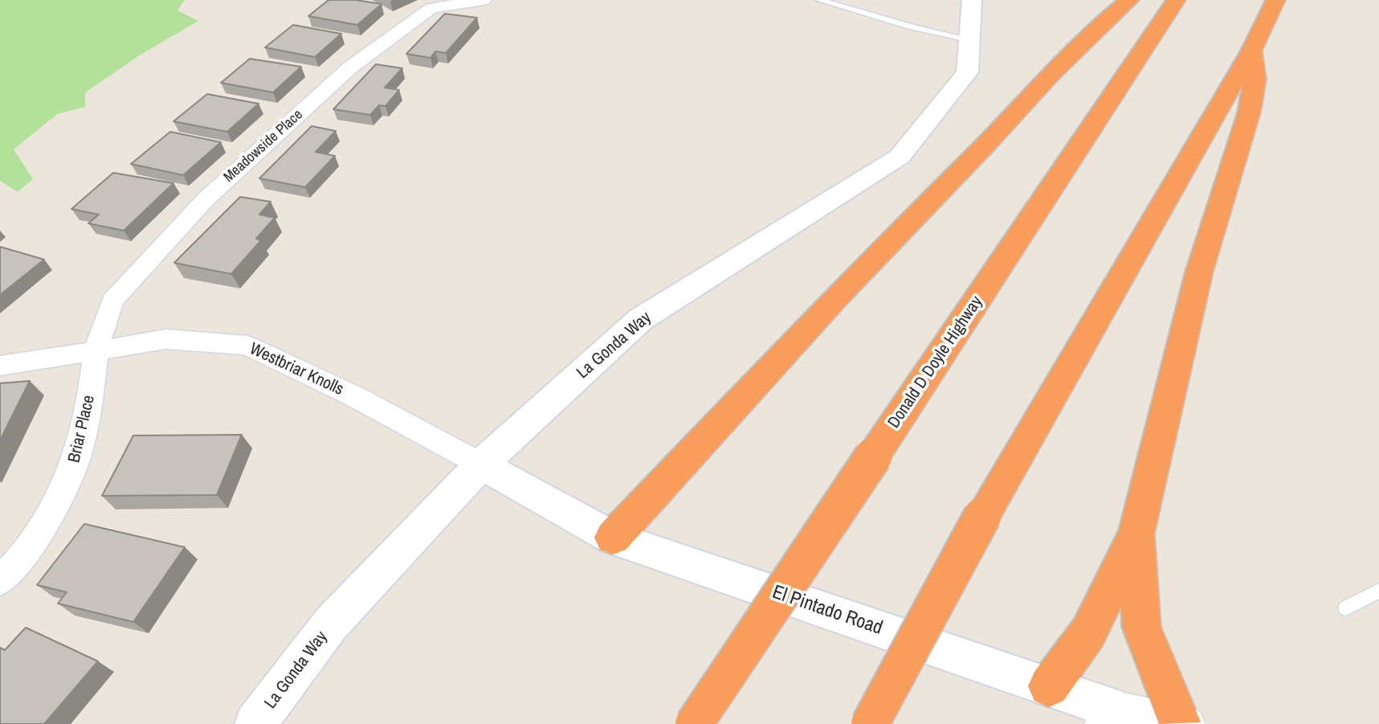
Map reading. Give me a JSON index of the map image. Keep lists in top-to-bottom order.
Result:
{
  "streets": {
    "highway": ["Donald D Doyle Highway"],
    "street": [
      "Meadowside Place",
      "La Gonda Way",
      "Westbriar Knolls",
      "Briar Place",
      "El Pintado Road"
    ]
  },
  "crossings": [
    ["Meadowside Place", "Westbriar Knolls"],
    ["Meadowside Place", "Briar Place"],
    ["La Gonda Way", "Westbriar Knolls"],
    ["La Gonda Way", "El Pintado Road"],
    ["Westbriar Knolls", "Briar Place"],
    ["Westbriar Knolls", "El Pintado Road"]
  ]
}
